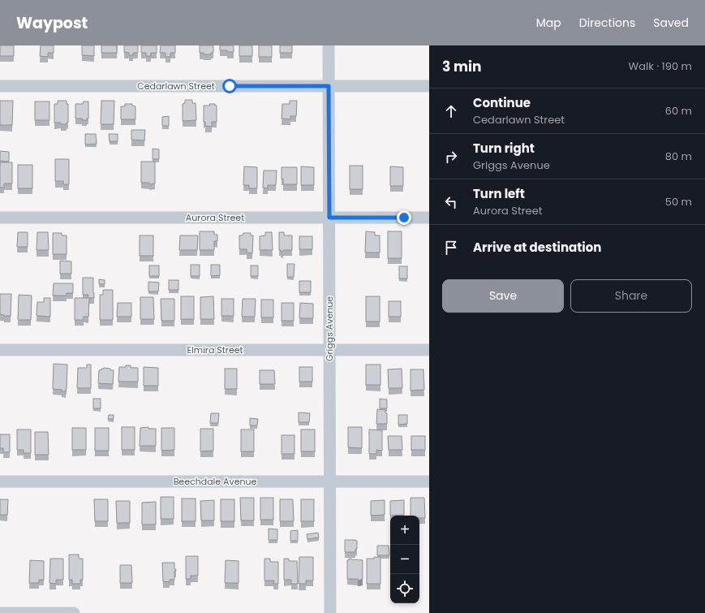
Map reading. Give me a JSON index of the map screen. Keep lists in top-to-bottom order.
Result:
{
  "streets": {
    "street": [
      "Cedarlawn Street",
      "Aurora Street",
      "Griggs Avenue",
      "Elmira Street",
      "Beechdale Avenue"
    ]
  },
  "crossings": [
    ["Cedarlawn Street", "Griggs Avenue"],
    ["Aurora Street", "Griggs Avenue"],
    ["Griggs Avenue", "Elmira Street"],
    ["Griggs Avenue", "Beechdale Avenue"]
  ],
  "page": {
    "header": "Waypost",
    "nav": ["Map", "Directions", "Saved"],
    "heading": ["3 min", "Walk · 190 m"],
    "list": [
      ["Continue", "Cedarlawn Street", "60 m"],
      ["Turn right", "Griggs Avenue", "80 m"],
      ["Turn left", "Aurora Street", "50 m"],
      "Arrive at destination"
    ],
    "buttons": ["Save", "Share"],
    "map_buttons": ["+", "−"]
  }
}
